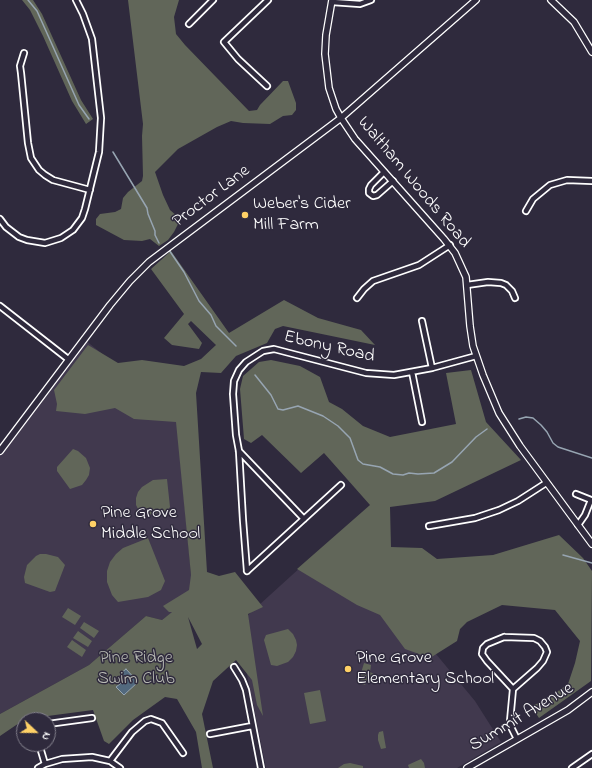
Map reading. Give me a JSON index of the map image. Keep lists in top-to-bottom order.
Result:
{
  "streets": {
    "street": [
      "Waltham Woods Road",
      "Proctor Lane",
      "Ebony Road",
      "Summit Avenue"
    ]
  },
  "crossings": [
    ["Waltham Woods Road", "Proctor Lane"],
    ["Waltham Woods Road", "Ebony Road"]
  ],
  "parks": ["Pine Ridge Swim Club"],
  "places": ["Weber's Cider Mill Farm", "Pine Grove Middle School", "Pine Grove Elementary School"],
  "north": "right"
}
